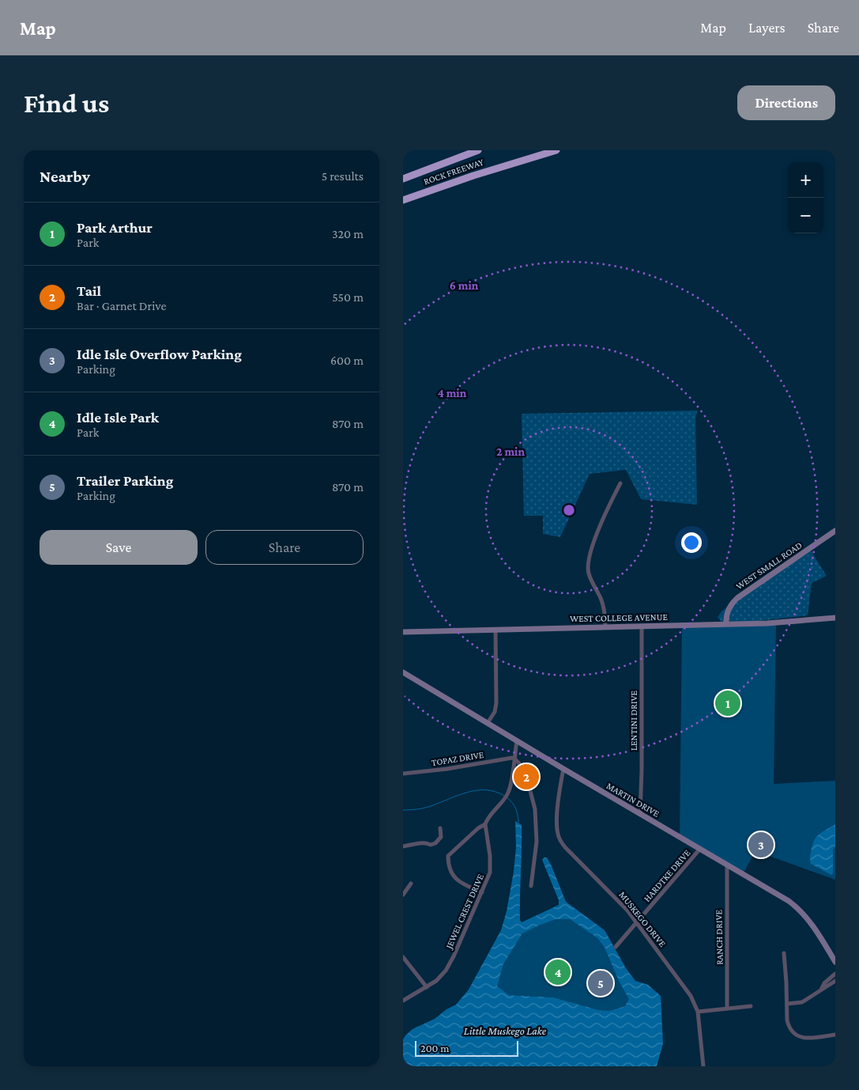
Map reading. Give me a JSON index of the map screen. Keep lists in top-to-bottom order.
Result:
{
  "streets": {
    "highway": ["ROCK FREEWAY"],
    "street": [
      "WEST SMALL ROAD",
      "WEST COLLEGE AVENUE",
      "LENTINI DRIVE",
      "TOPAZ DRIVE",
      "MARTIN DRIVE",
      "HARDTKE DRIVE",
      "JEWEL CREST DRIVE",
      "MUSKEGO DRIVE",
      "RANCH DRIVE"
    ]
  },
  "crossings": [
    ["WEST SMALL ROAD", "WEST COLLEGE AVENUE"],
    ["WEST COLLEGE AVENUE", "LENTINI DRIVE"],
    ["LENTINI DRIVE", "MARTIN DRIVE"],
    ["MARTIN DRIVE", "HARDTKE DRIVE"],
    ["MARTIN DRIVE", "MUSKEGO DRIVE"],
    ["MARTIN DRIVE", "RANCH DRIVE"],
    ["HARDTKE DRIVE", "MUSKEGO DRIVE"]
  ],
  "water": ["Little Muskego Lake"],
  "scale_bar": "200 m",
  "page": {
    "header": "Map",
    "nav": ["Map", "Layers", "Share"],
    "buttons": [
      "Directions",
      ["Save", "Share"]
    ],
    "title": "Find us",
    "heading": ["Nearby", "5 results"],
    "map_buttons": ["+", "−"],
    "list": [
      {
        "mark": "1",
        "name": "Park Arthur",
        "note": "Park",
        "value": "320 m"
      },
      {
        "mark": "2",
        "name": "Tail",
        "note": "Bar · Garnet Drive",
        "value": "550 m"
      },
      {
        "mark": "3",
        "name": "Idle Isle Overflow Parking",
        "note": "Parking",
        "value": "600 m"
      },
      {
        "mark": "4",
        "name": "Idle Isle Park",
        "note": "Park",
        "value": "870 m"
      },
      {
        "mark": "5",
        "name": "Trailer Parking",
        "note": "Parking",
        "value": "870 m"
      }
    ],
    "pins": [
      "1",
      "2",
      "3",
      "4",
      "5"
    ],
    "scale": "200 m"
  },
  "rings": ["6 min", "4 min", "2 min"]
}
